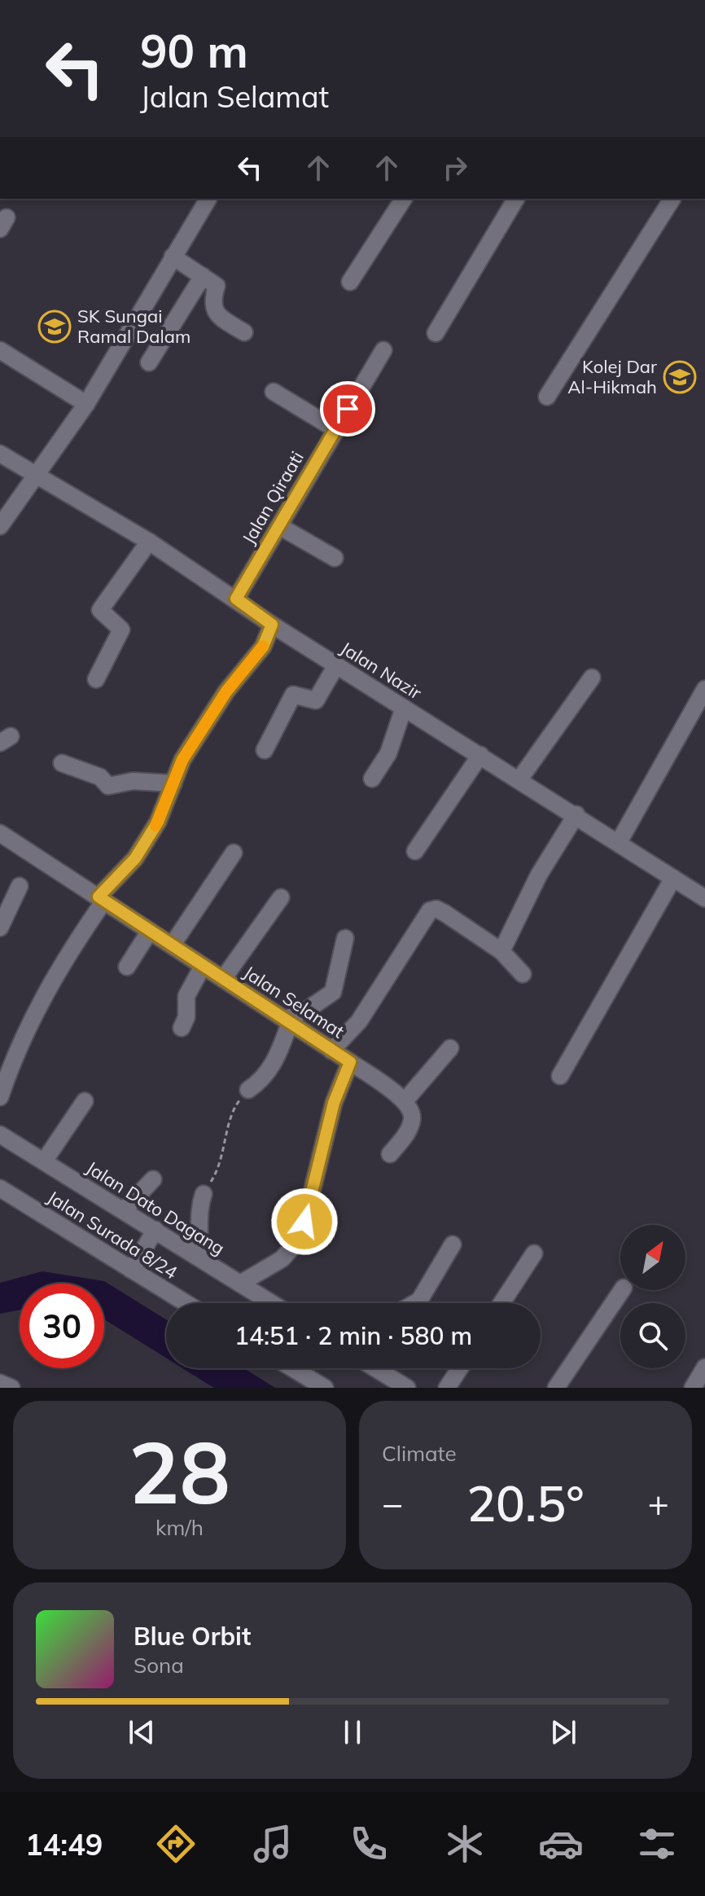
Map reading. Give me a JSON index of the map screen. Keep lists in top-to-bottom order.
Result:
{
  "streets": {
    "street": [
      "Jalan Qiraati",
      "Jalan Nazir",
      "Jalan Selamat",
      "Jalan Dato Dagang",
      "Jalan Surada 8/24"
    ]
  },
  "crossings": [
    ["Jalan Qiraati", "Jalan Nazir"],
    ["Jalan Selamat", "Jalan Dato Dagang"]
  ],
  "places": {
    "school or university": ["SK Sungai Ramal Dalam", "Kolej Dar Al-Hikmah"]
  },
  "north": "top right",
  "page": {
    "turn": ["90 m", "Jalan Selamat"],
    "limit": "30",
    "trip": "14:51 · 2 min · 580 m",
    "tile": [
      ["28", "km/h"],
      "Climate"
    ],
    "heat": ["−", "20.5°", "+"],
    "song": ["Blue Orbit", "Sona"],
    "tabs": "14:49"
  }
}
